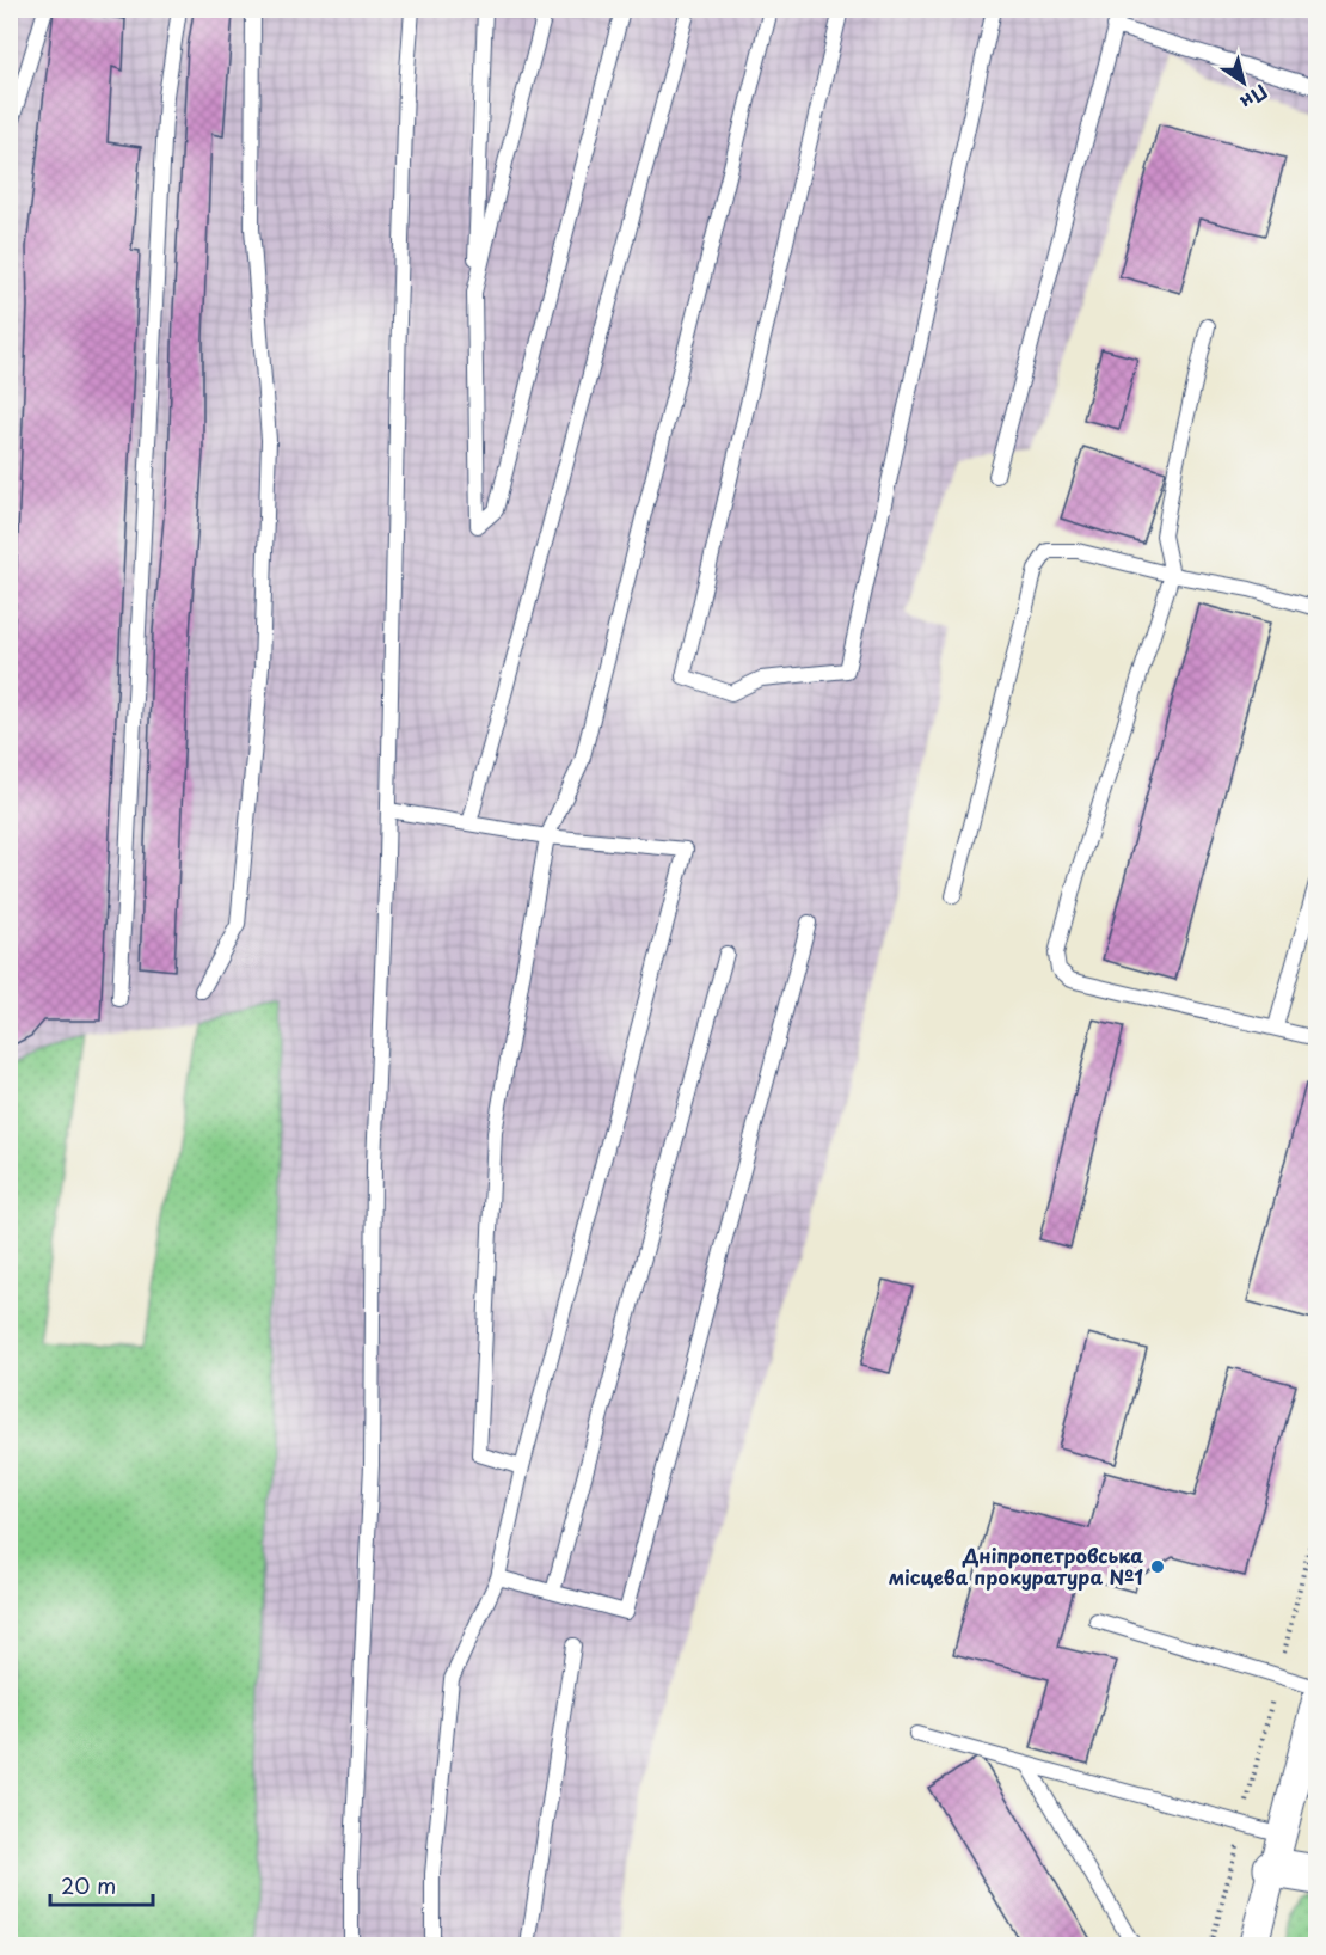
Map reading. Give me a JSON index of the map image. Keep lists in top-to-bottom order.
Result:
{
  "places": ["Дніпропетровська місцева прокуратура №1"],
  "scale_bar": "20 m",
  "north": "bottom right"
}
